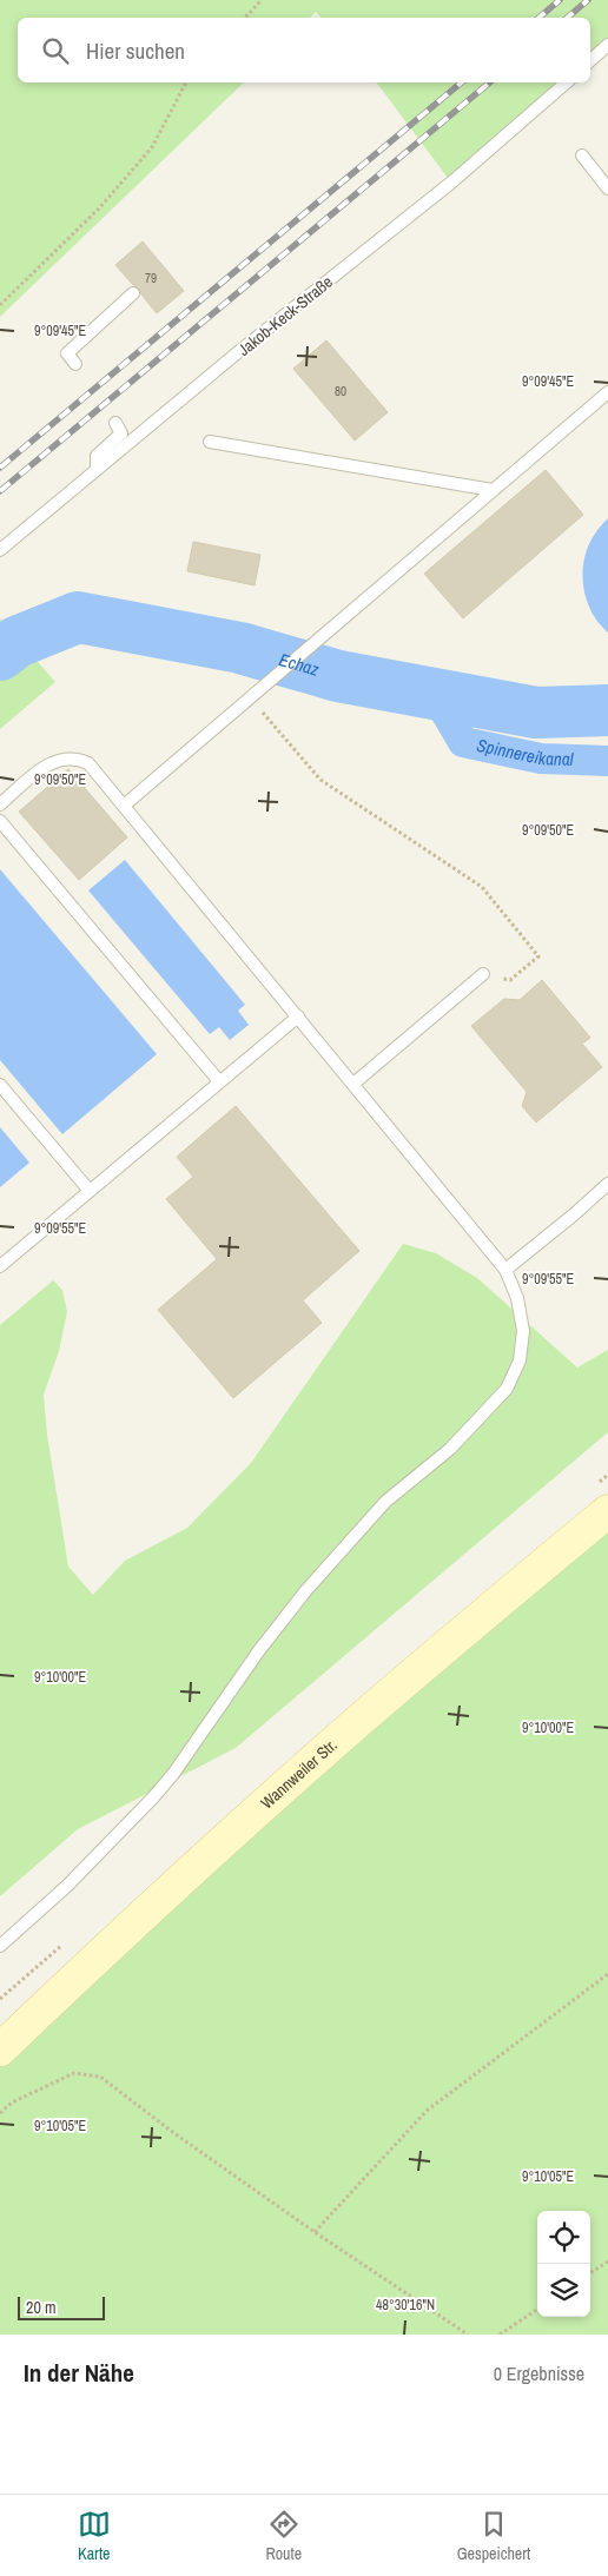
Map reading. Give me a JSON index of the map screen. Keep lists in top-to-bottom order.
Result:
{
  "streets": {
    "main road": ["Wannweiler Str."],
    "lane": ["Jakob-Keck-Straße"]
  },
  "water": ["Echaz", "Spinnereikanal"],
  "house_numbers": ["79", "80"],
  "scale_bar": "20 m",
  "page": {
    "search": "Hier suchen",
    "scale": "20 m",
    "heading": ["In der Nähe", "0 Ergebnisse"],
    "nav": ["Karte", "Route", "Gespeichert"]
  },
  "coordinates": [
    "9°09'45\"E",
    "9°09'50\"E",
    "9°09'55\"E",
    "9°10'00\"E",
    "9°10'05\"E",
    "48°30'16\"N"
  ]
}
